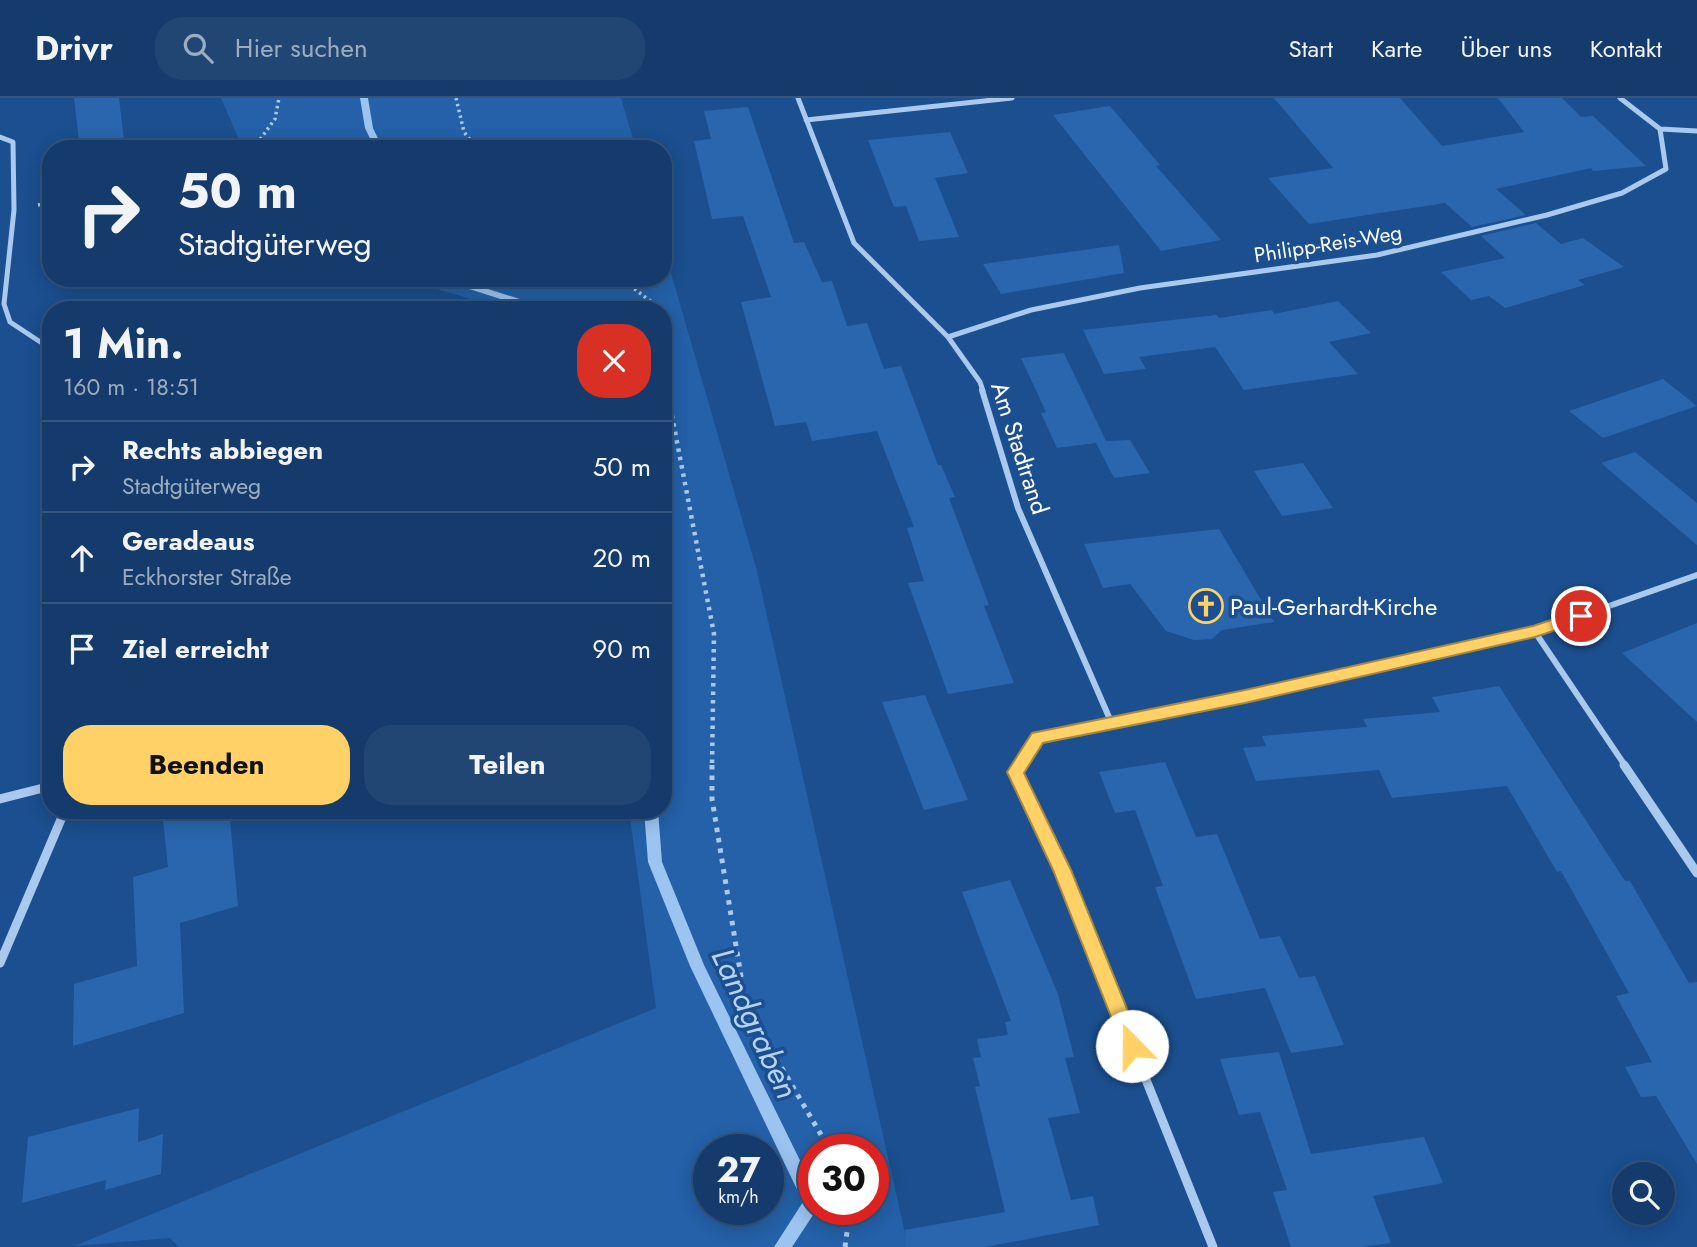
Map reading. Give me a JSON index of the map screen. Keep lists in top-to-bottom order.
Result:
{
  "streets": {
    "street": ["Philipp-Reis-Weg", "Am Stadtrand"]
  },
  "crossings": [
    ["Philipp-Reis-Weg", "Am Stadtrand"]
  ],
  "water": ["Landgraben"],
  "places": {
    "church": ["Paul-Gerhardt-Kirche"]
  },
  "page": {
    "header": "Drivr",
    "search": "Hier suchen",
    "nav": [
      "Start",
      "Karte",
      "Über uns",
      "Kontakt"
    ],
    "turn": ["50 m", "Stadtgüterweg"],
    "heading": ["1 Min.", "160 m · 18:51"],
    "list": [
      {
        "name": "Rechts abbiegen",
        "note": "Stadtgüterweg",
        "value": "50 m"
      },
      {
        "name": "Geradeaus",
        "note": "Eckhorster Straße",
        "value": "20 m"
      },
      {
        "name": "Ziel erreicht",
        "value": "90 m"
      }
    ],
    "buttons": ["Beenden", "Teilen"],
    "speed": "27 km/h",
    "limit": "30"
  }
}
